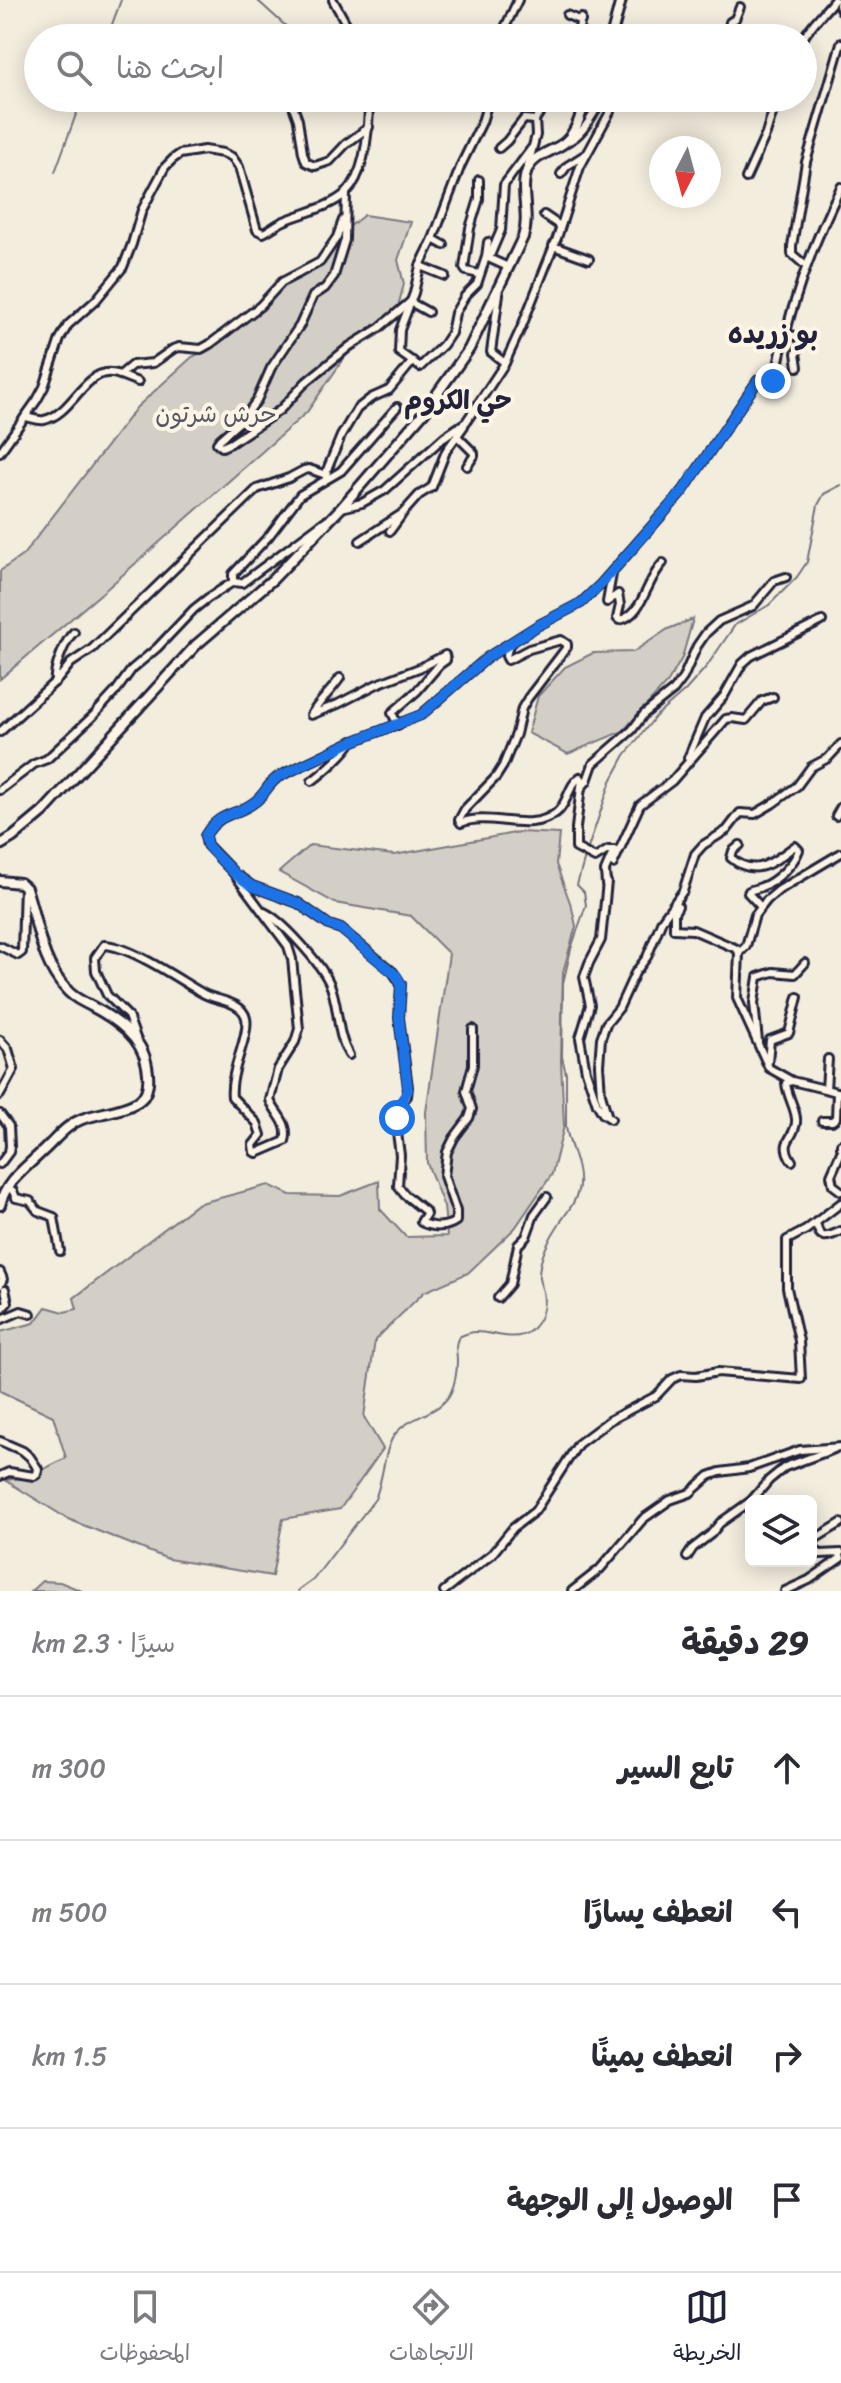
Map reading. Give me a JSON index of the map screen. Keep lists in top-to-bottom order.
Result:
{
  "districts": ["بو زريده", "حي الكروم"],
  "parks": ["حرش شرتون"],
  "north": "bottom",
  "page": {
    "search": "ابحث هنا",
    "heading": ["29 دقيقة", "سيرًا · 2.3 km"],
    "list": [
      ["تابع السير", "300 m"],
      ["انعطف يسارًا", "500 m"],
      ["انعطف يمينًا", "1.5 km"],
      "الوصول إلى الوجهة"
    ],
    "nav": ["الخريطة", "الاتجاهات", "المحفوظات"]
  }
}
